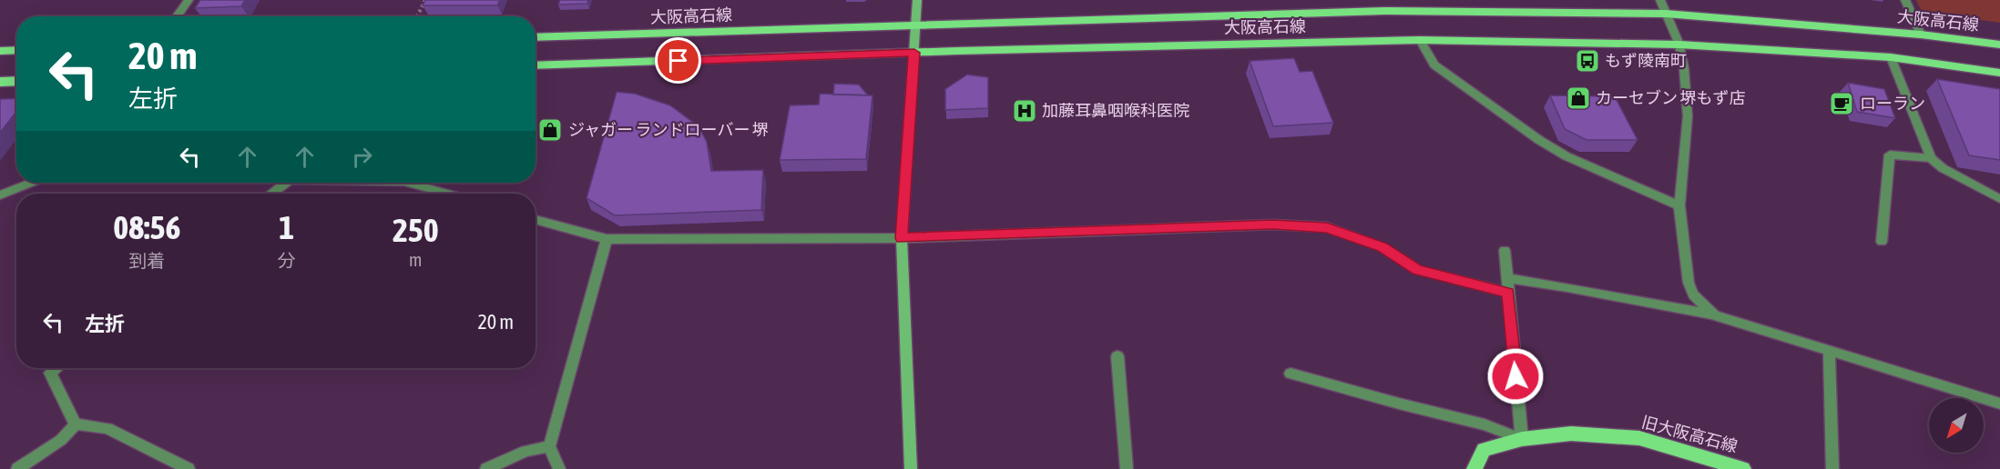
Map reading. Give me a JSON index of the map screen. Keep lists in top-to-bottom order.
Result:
{
  "streets": {
    "main road": ["大阪高石線", "旧大阪高石線"]
  },
  "places": {
    "bus stop": ["もず陵南町"],
    "shop": ["カーセブン 堺もず店", "ジャガー ランドローバー 堺"],
    "cafe": ["ローラン"],
    "hospital": ["加藤耳鼻咽喉科医院"]
  },
  "north": "bottom left",
  "page": {
    "turn": ["20 m", "左折"],
    "eta": [
      "08:56",
      "到着",
      "1",
      "分",
      "250",
      "m"
    ],
    "list": [
      {
        "name": "左折",
        "value": "20 m"
      }
    ]
  }
}
